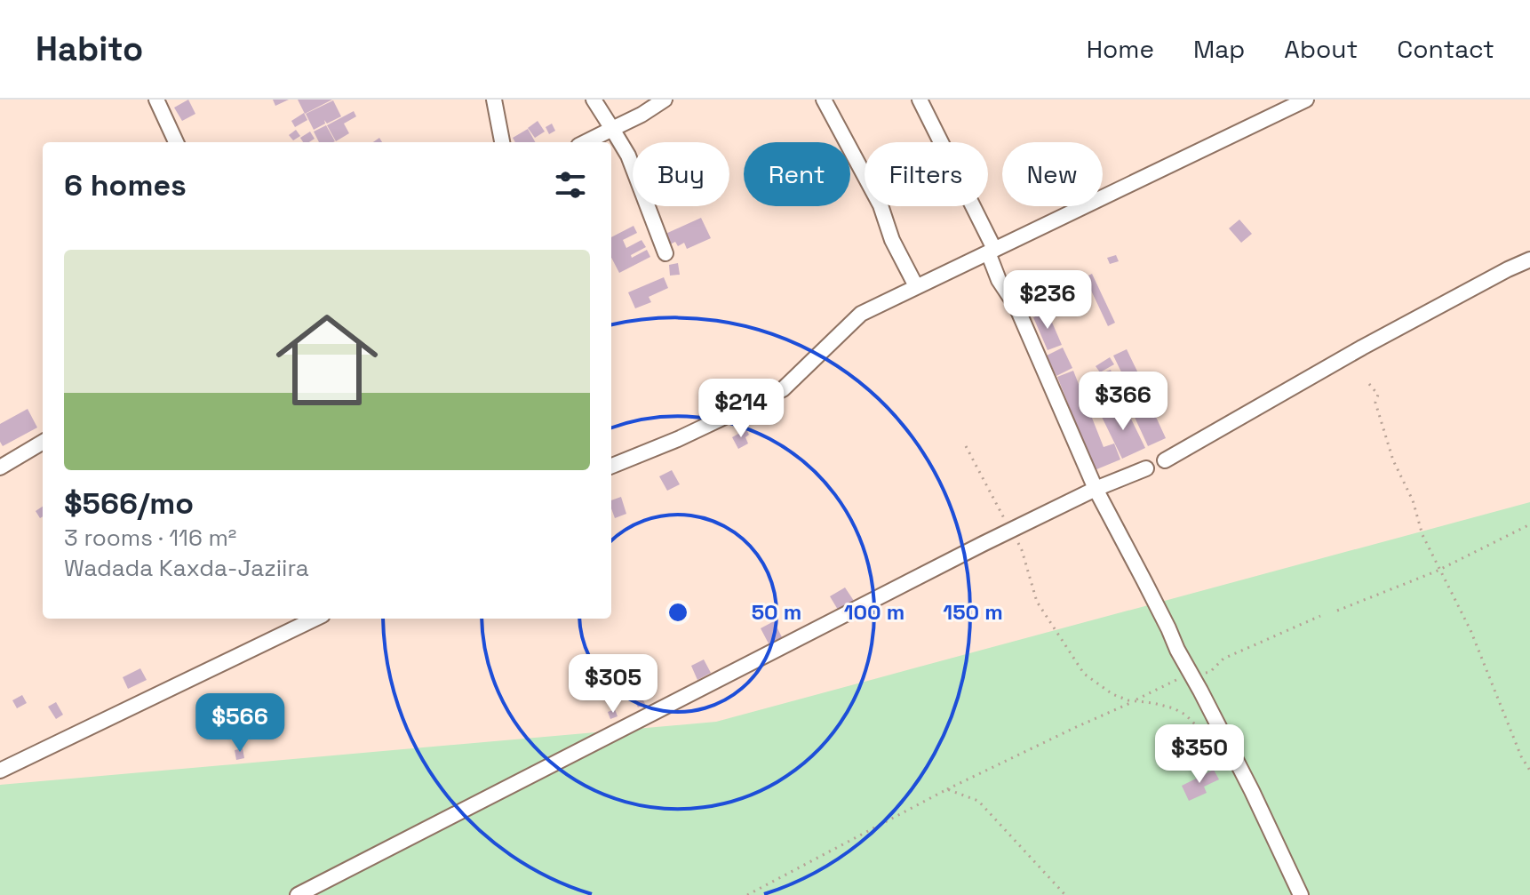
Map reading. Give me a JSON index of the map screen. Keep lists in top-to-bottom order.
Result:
{
  "page": {
    "header": "Habito",
    "nav": [
      "Home",
      "Map",
      "About",
      "Contact"
    ],
    "chip": [
      "Buy",
      "Rent",
      "Filters",
      "New"
    ],
    "heading": "6 homes",
    "list": [
      {
        "name": "$566/mo",
        "note": "3 rooms · 116 m² · Wadada Kaxda-Jaziira"
      }
    ],
    "price": [
      "$236",
      "$366",
      "$214",
      "$305",
      "$566",
      "$350"
    ]
  },
  "rings": ["50 m", "100 m", "150 m"]
}
